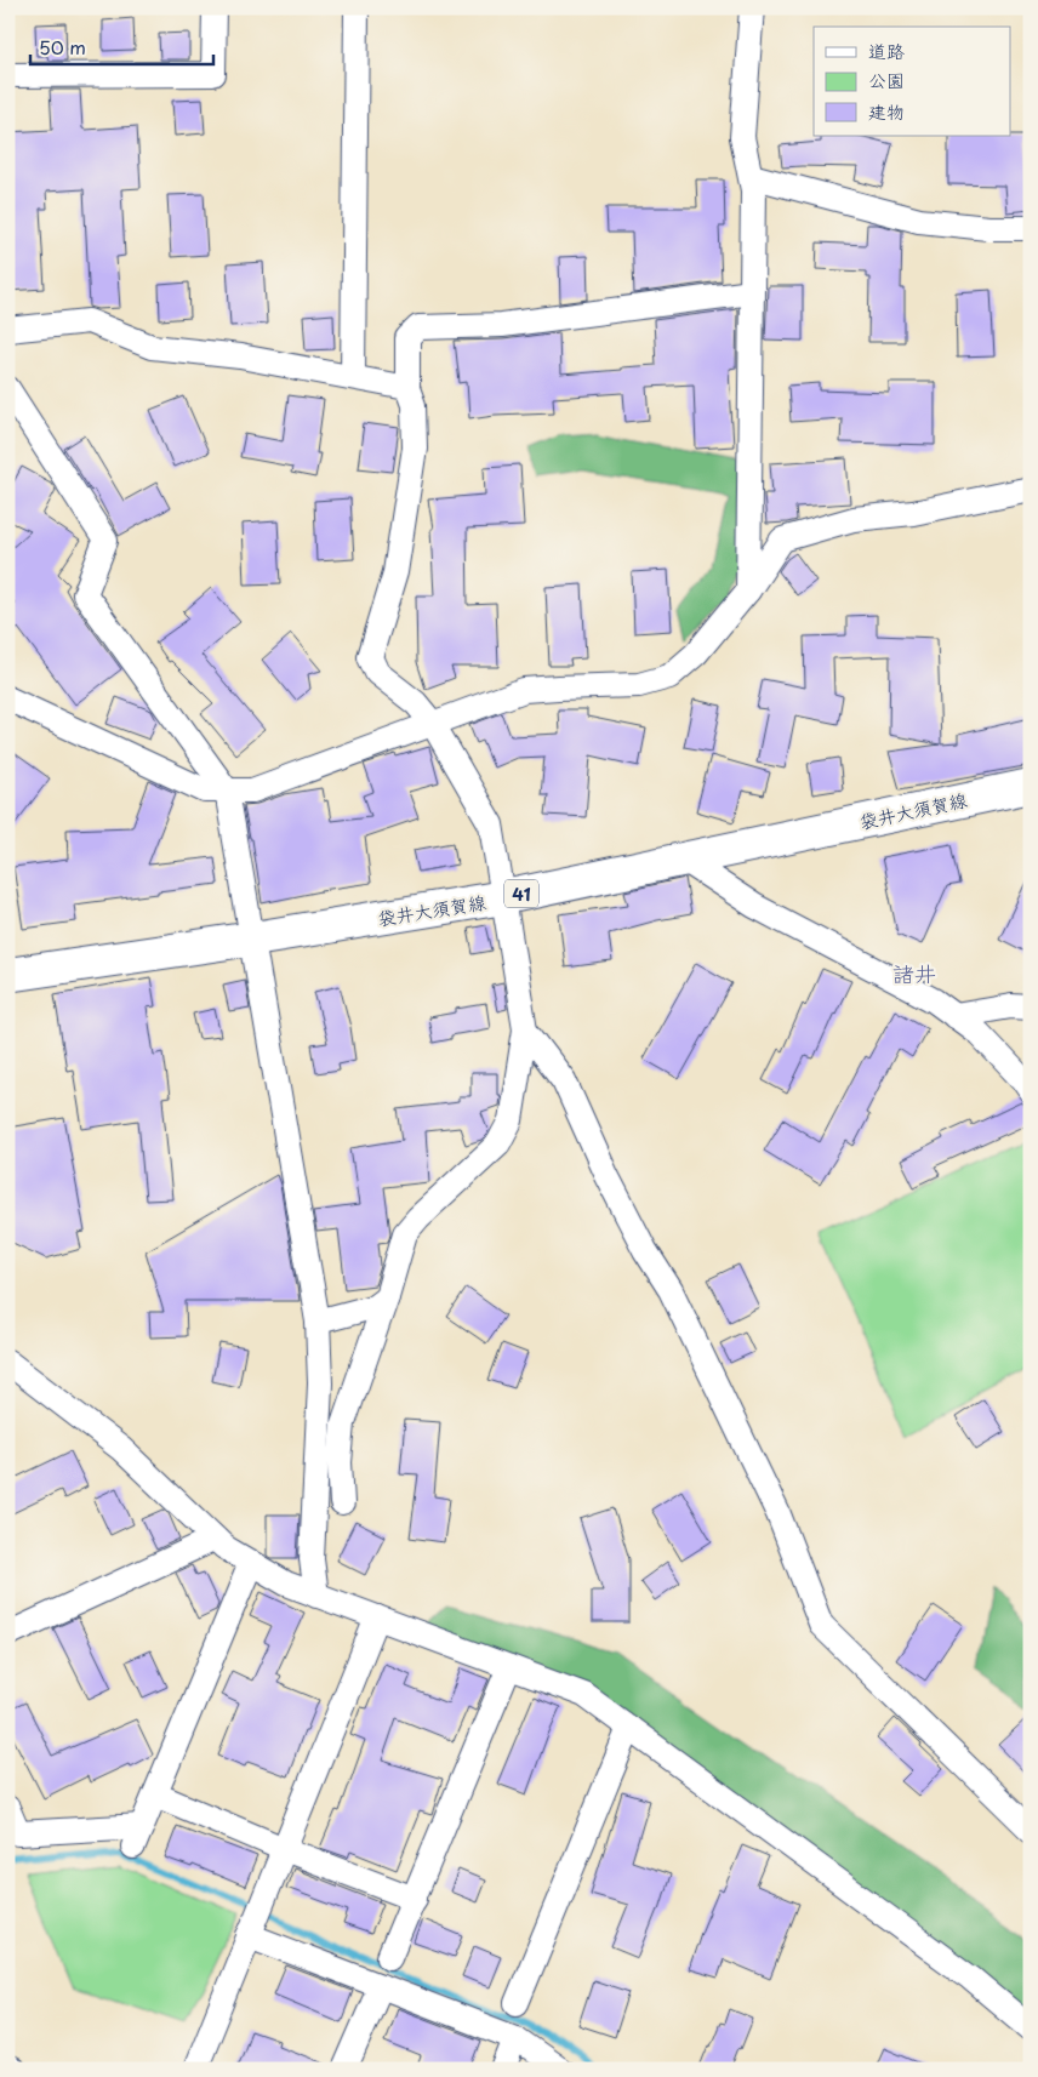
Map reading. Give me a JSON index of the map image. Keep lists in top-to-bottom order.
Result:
{
  "streets": {
    "main road": ["袋井大須賀線", "41"]
  },
  "districts": ["諸井"],
  "legend": ["道路", "公園", "建物"],
  "scale_bar": "50 m"
}
